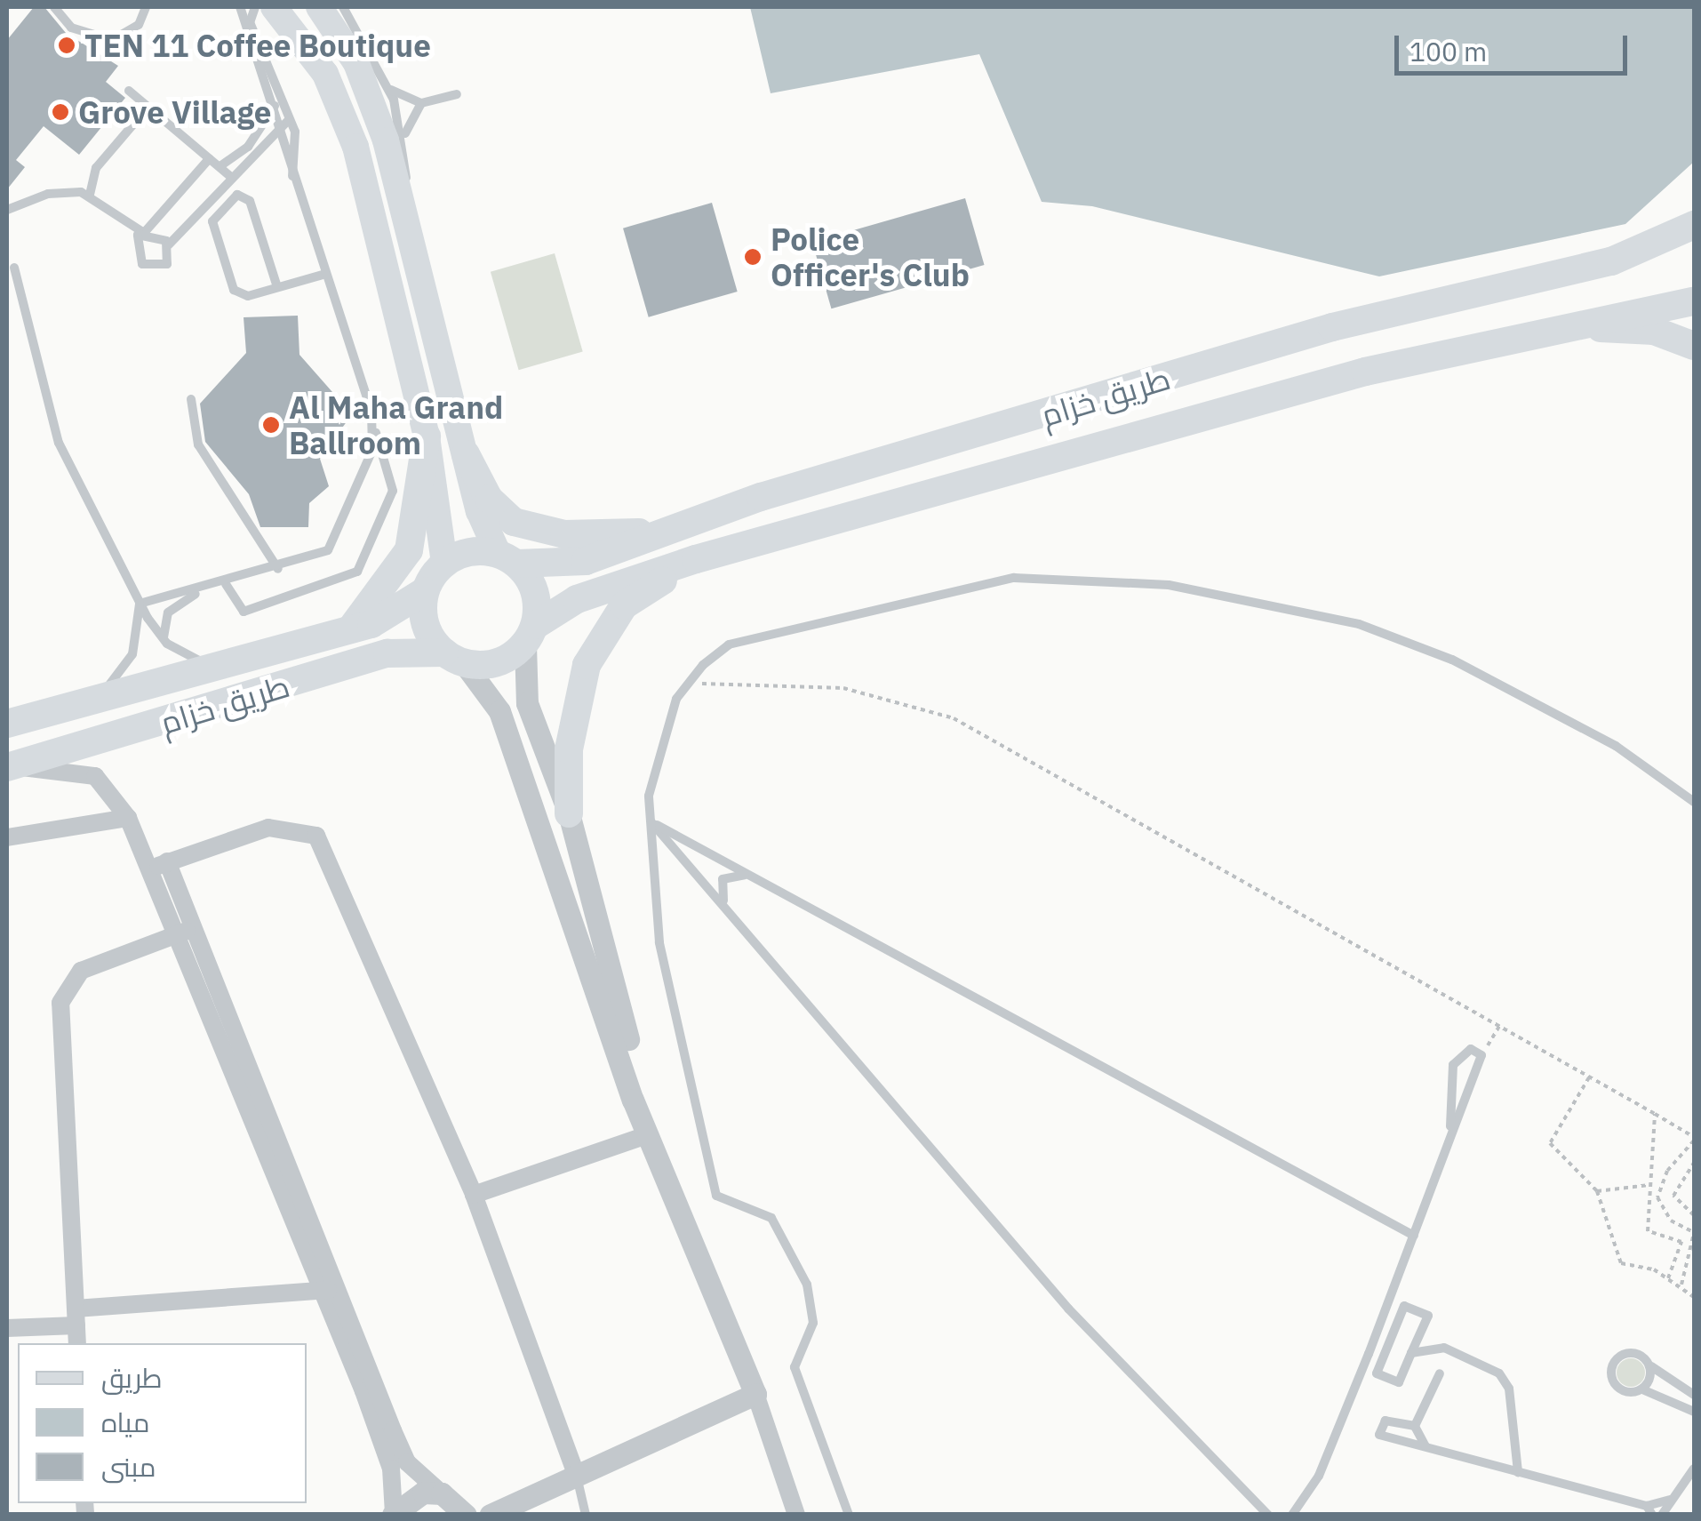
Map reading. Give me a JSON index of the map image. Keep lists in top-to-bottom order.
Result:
{
  "streets": {
    "main road": ["طريق خزام"]
  },
  "places": [
    "TEN 11 Coffee Boutique",
    "Grove Village",
    "Police Officer's Club",
    "Al Maha Grand Ballroom"
  ],
  "legend": ["طريق", "مياه", "مبنى"],
  "scale_bar": "100 m"
}
